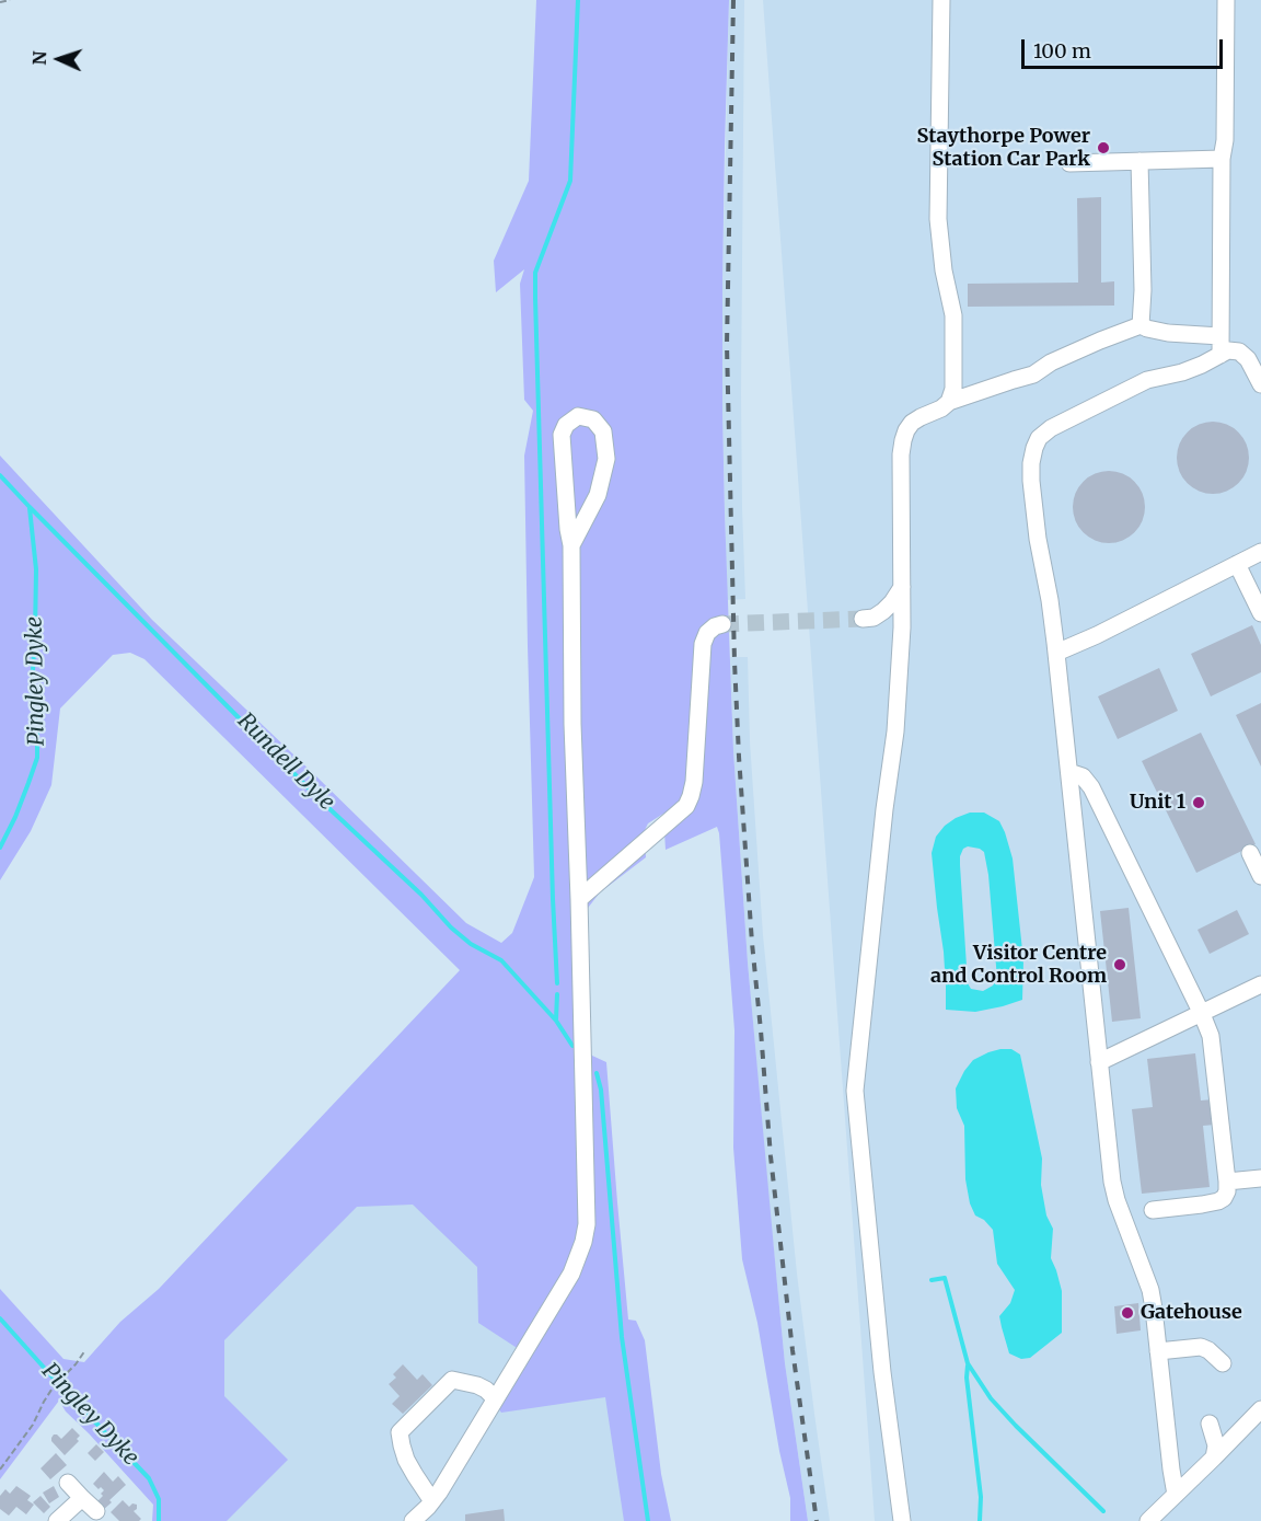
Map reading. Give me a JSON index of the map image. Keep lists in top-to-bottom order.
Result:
{
  "water": ["Pingley Dyke", "Rundell Dyle"],
  "places": [
    "Staythorpe Power Station Car Park",
    "Unit 1",
    "Visitor Centre and Control Room",
    "Gatehouse"
  ],
  "scale_bar": "100 m",
  "north": "left"
}
